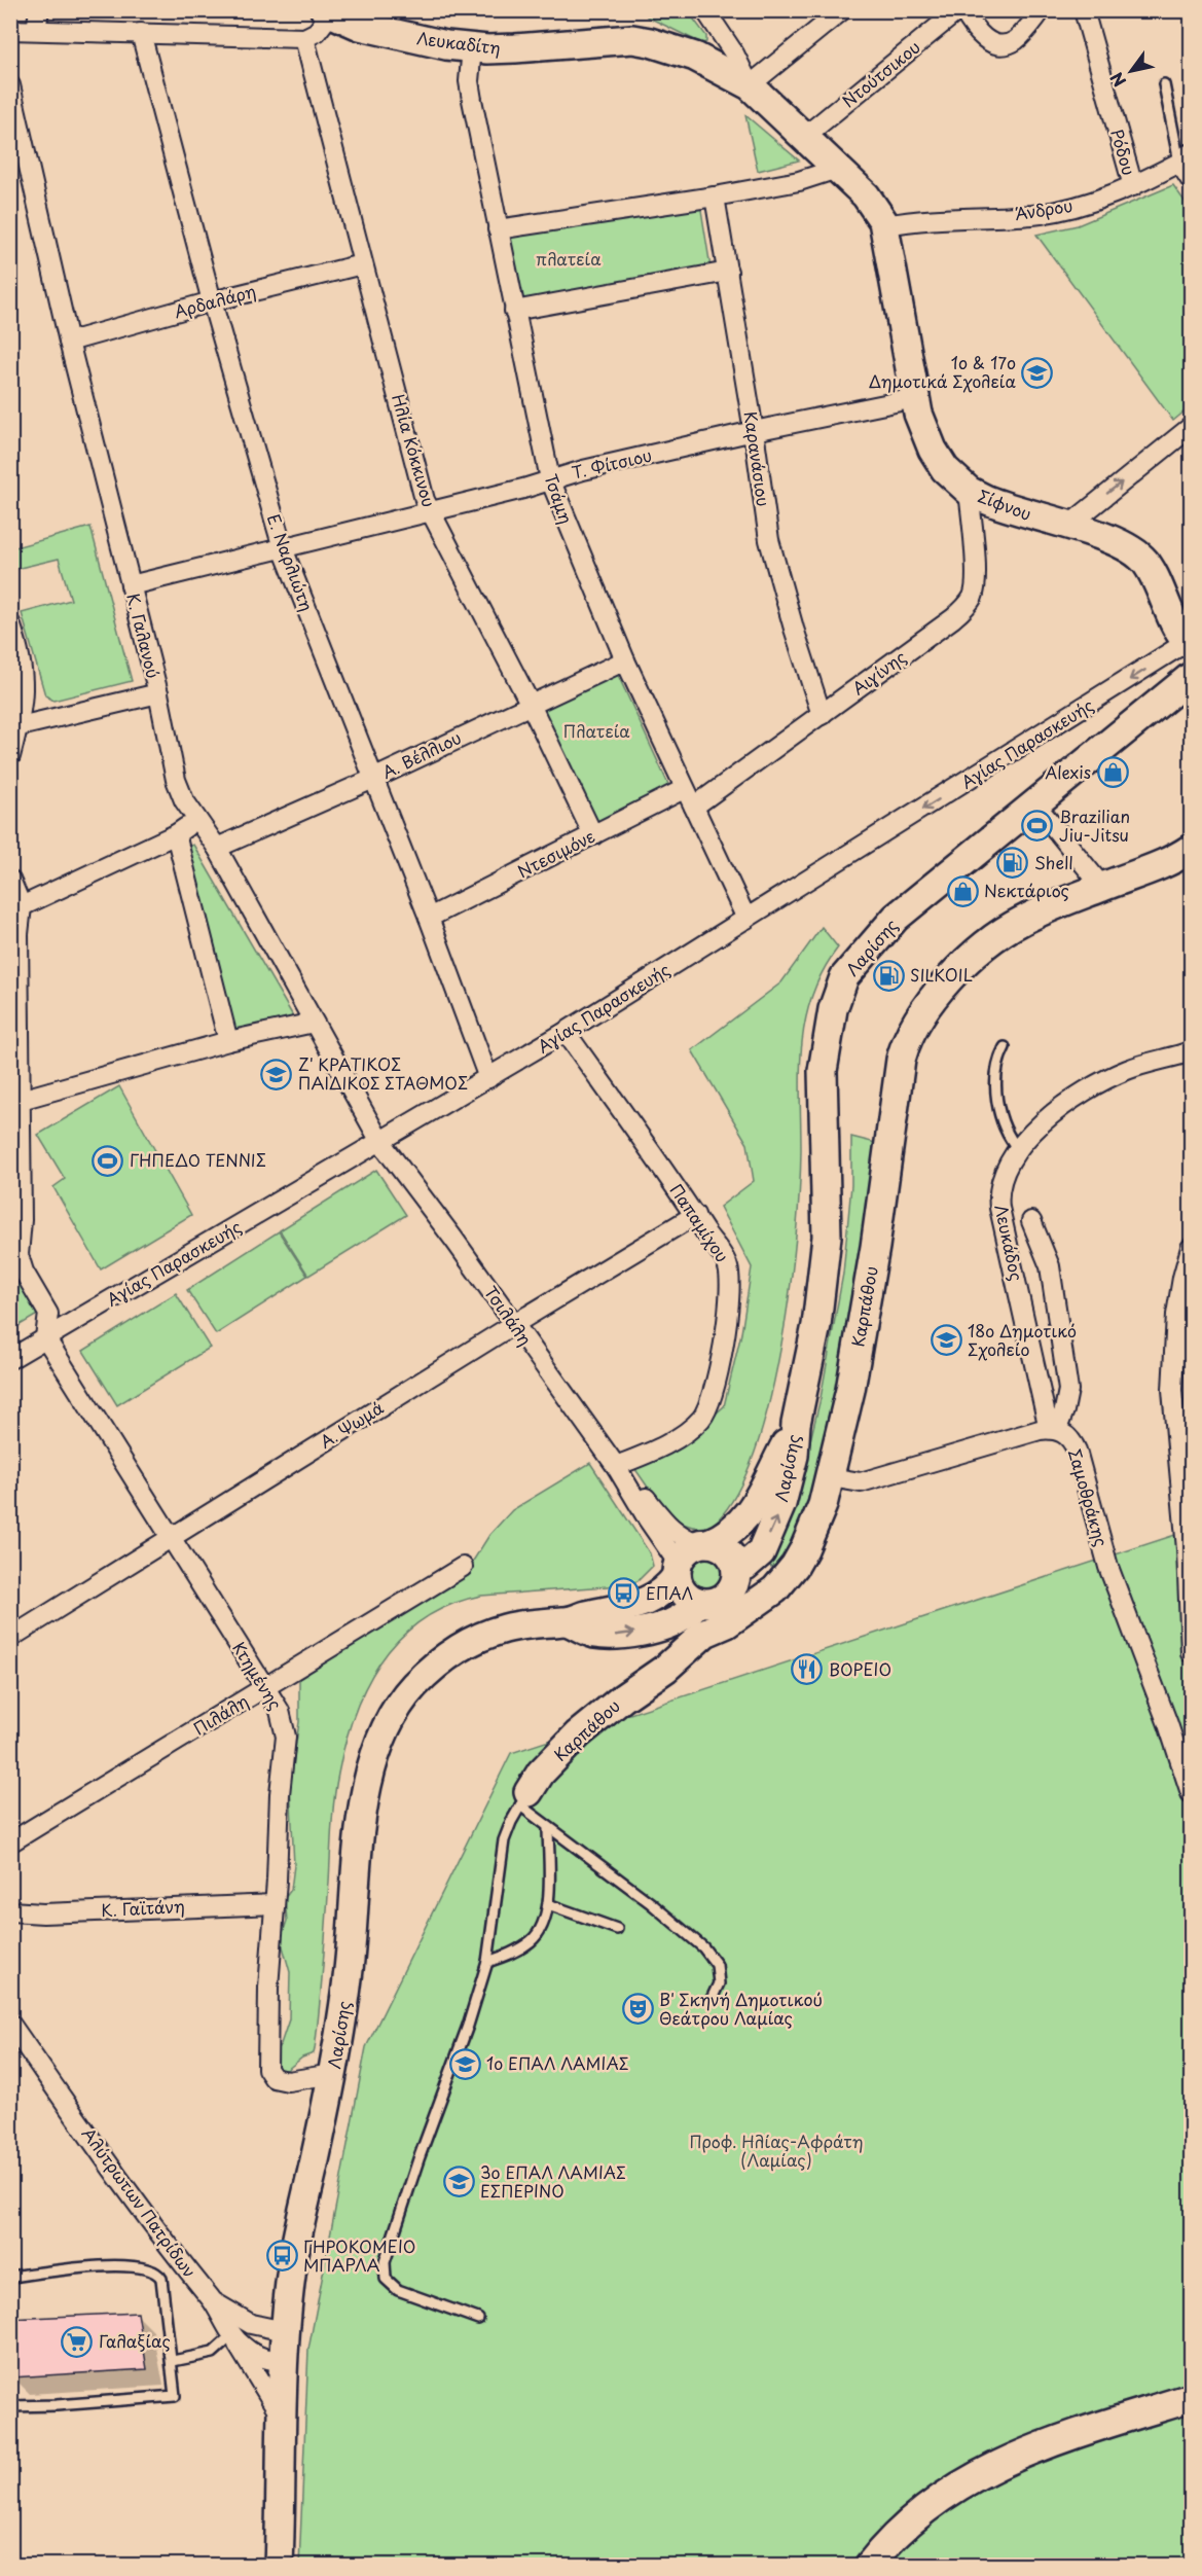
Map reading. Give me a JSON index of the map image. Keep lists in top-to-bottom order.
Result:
{
  "streets": {
    "main road": [
      "Λευκαδίτη",
      "Σίφνου",
      "Λαρίσης",
      "Καρπάθου"
    ],
    "street": [
      "Ντούτσικου",
      "Ρόδου",
      "Άνδρου",
      "Αρδαλάρη",
      "Ηλία Κόκκινου",
      "Καρανάσιου",
      "Τ. Φίτσιου",
      "Τσάμη",
      "Ε. Ναρλιώτη",
      "Κ. Γαλανού",
      "Αιγίνης",
      "Αγίας Παρασκευής",
      "Α. Βέλλιου",
      "Ντεσιμόνε",
      "Παπαμίχου",
      "Λευκάδος",
      "Τσιλάλη",
      "Α. Ψωμά",
      "Σαμοθράκης",
      "Κτημένης",
      "Πιλάλη",
      "Κ. Γαϊτάνη",
      "Αλύτρωτων Πατρίδων"
    ]
  },
  "crossings": [
    ["Λευκαδίτη", "Ντούτσικου"],
    ["Λευκαδίτη", "Άνδρου"],
    ["Λευκαδίτη", "Ηλία Κόκκινου"],
    ["Λευκαδίτη", "Τσάμη"],
    ["Λευκαδίτη", "Σίφνου"],
    ["Ρόδου", "Άνδρου"],
    ["Άνδρου", "Σίφνου"],
    ["Αρδαλάρη", "Ηλία Κόκκινου"],
    ["Αρδαλάρη", "Ε. Ναρλιώτη"],
    ["Αρδαλάρη", "Κ. Γαλανού"],
    ["Ηλία Κόκκινου", "Τ. Φίτσιου"],
    ["Ηλία Κόκκινου", "Α. Βέλλιου"],
    ["Ηλία Κόκκινου", "Ντεσιμόνε"],
    ["Καρανάσιου", "Τ. Φίτσιου"],
    ["Καρανάσιου", "Αιγίνης"],
    ["Τ. Φίτσιου", "Τσάμη"],
    ["Τ. Φίτσιου", "Σίφνου"],
    ["Τ. Φίτσιου", "Ε. Ναρλιώτη"],
    ["Τ. Φίτσιου", "Κ. Γαλανού"],
    ["Τσάμη", "Αιγίνης"],
    ["Τσάμη", "Αγίας Παρασκευής"],
    ["Τσάμη", "Α. Βέλλιου"],
    ["Τσάμη", "Ντεσιμόνε"],
    ["Σίφνου", "Αιγίνης"],
    ["Σίφνου", "Αγίας Παρασκευής"],
    ["Ε. Ναρλιώτη", "Αγίας Παρασκευής"],
    ["Ε. Ναρλιώτη", "Α. Βέλλιου"],
    ["Ε. Ναρλιώτη", "Ντεσιμόνε"],
    ["Κ. Γαλανού", "Αγίας Παρασκευής"],
    ["Κ. Γαλανού", "Α. Βέλλιου"],
    ["Κ. Γαλανού", "Τσιλάλη"],
    ["Αγίας Παρασκευής", "Παπαμίχου"],
    ["Αγίας Παρασκευής", "Τσιλάλη"],
    ["Αγίας Παρασκευής", "Κτημένης"],
    ["Λαρίσης", "Κτημένης"],
    ["Λαρίσης", "Αλύτρωτων Πατρίδων"],
    ["Παπαμίχου", "Τσιλάλη"],
    ["Παπαμίχου", "Α. Ψωμά"],
    ["Λευκάδος", "Σαμοθράκης"],
    ["Τσιλάλη", "Α. Ψωμά"],
    ["Α. Ψωμά", "Κτημένης"],
    ["Κτημένης", "Πιλάλη"],
    ["Κτημένης", "Κ. Γαϊτάνη"]
  ],
  "one_way": ["Αγίας Παρασκευής"],
  "parks": ["πλατεία", "Πλατεία", "Προφ. Ηλίας-Αφράτη (Λαμίας)"],
  "places": {
    "school or university": [
      "1ο & 17ο Δημοτικά Σχολεία",
      "Ζ' ΚΡΑΤΙΚΟΣ ΠΑΙΔΙΚΟΣ ΣΤΑΘΜΟΣ",
      "18ο Δημοτικό Σχολείο",
      "1ο ΕΠΑΛ ΛΑΜΙΑΣ",
      "3ο ΕΠΑΛ ΛΑΜΙΑΣ ΕΣΠΕΡΙΝΟ"
    ],
    "shop": ["Alexis", "Νεκτάριος"],
    "sports": ["Brazilian Jiu-Jitsu", "ΓΗΠΕΔΟ ΤΕΝΝΙΣ"],
    "fuel station": ["Shell", "SILKOIL"],
    "bus stop": ["ΕΠΑΛ", "ΓΗΡΟΚΟΜΕΙΟ ΜΠΑΡΛΑ"],
    "restaurant": ["ΒΟΡΕΙΟ"],
    "theatre": ["Β' Σκηνή Δημοτικού Θεάτρου Λαμίας"],
    "supermarket": ["Γαλαξίας"]
  },
  "north": "bottom left"
}
